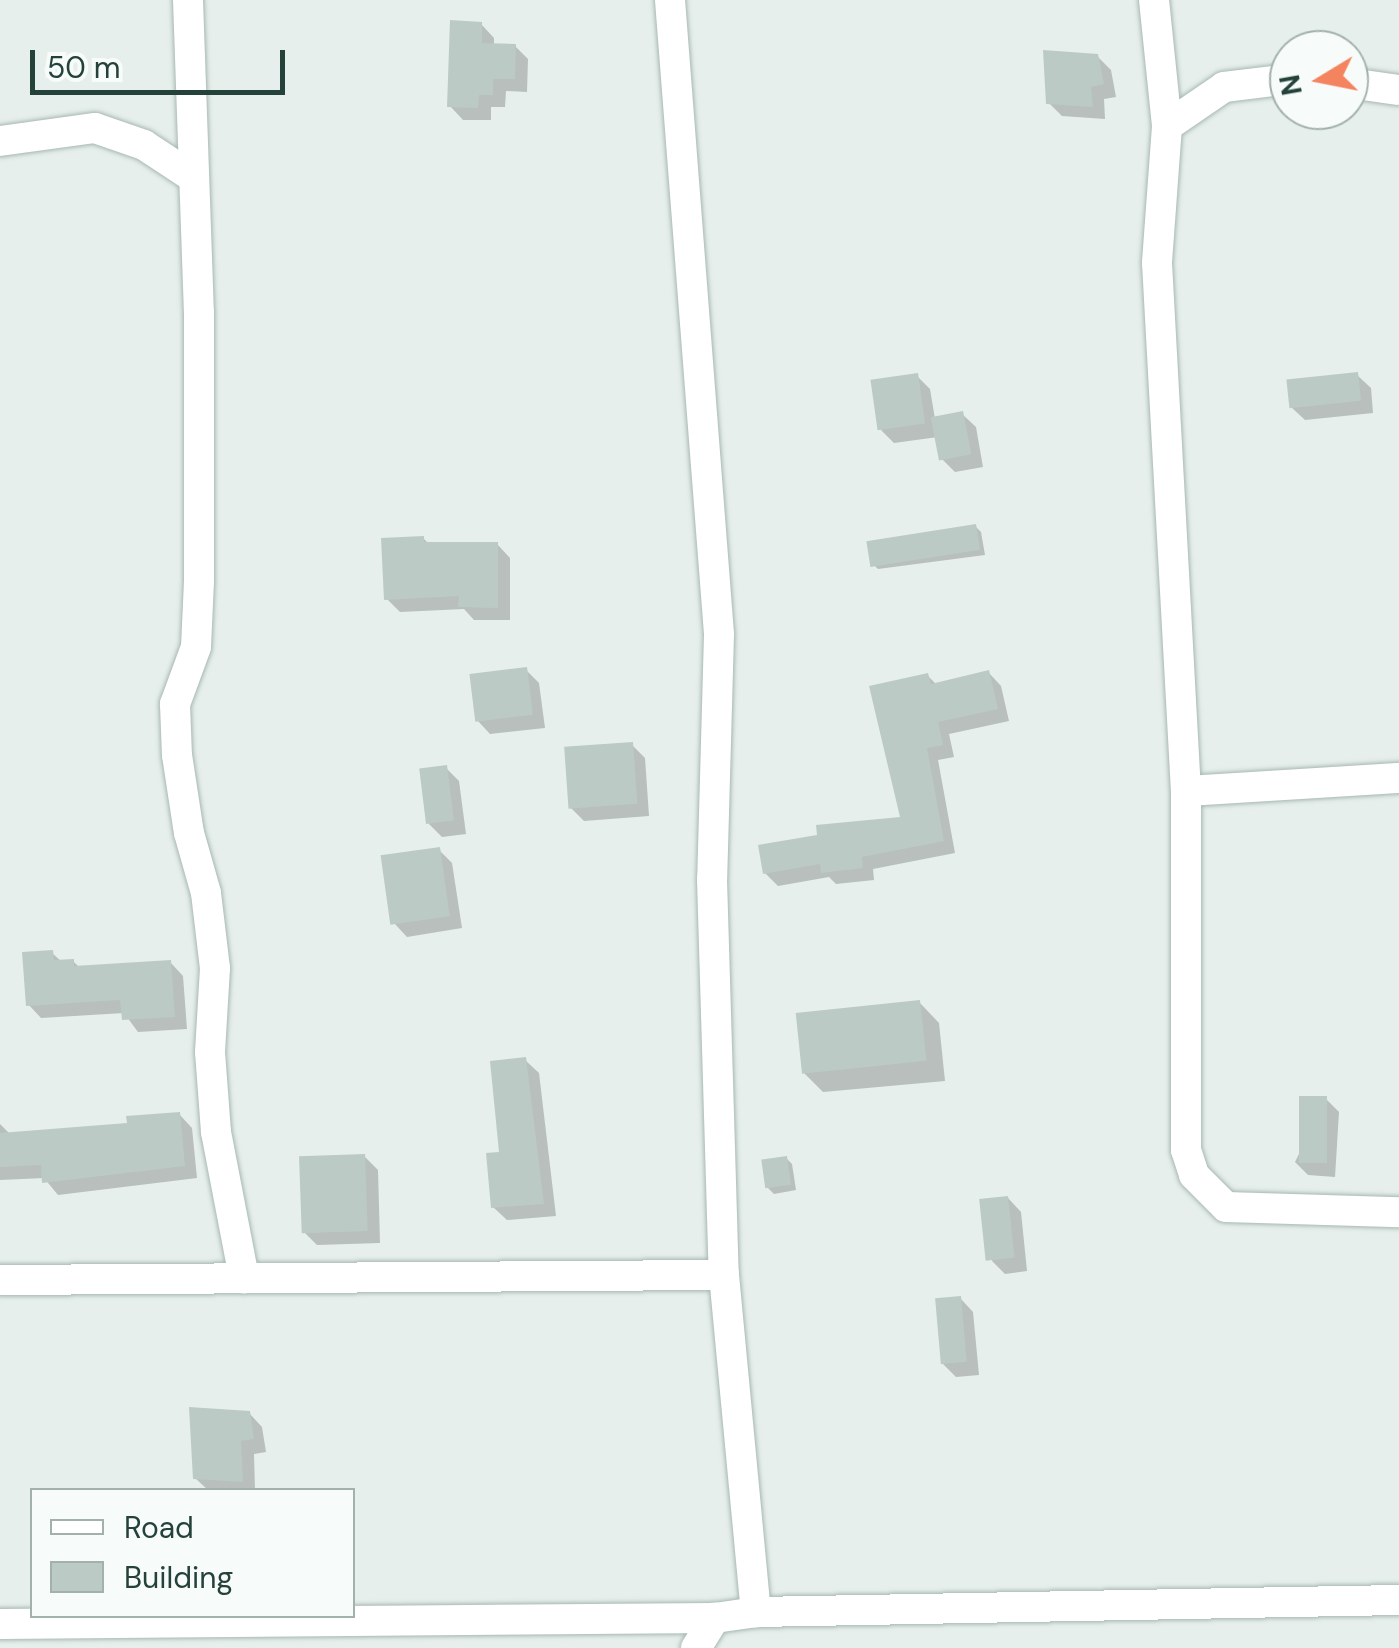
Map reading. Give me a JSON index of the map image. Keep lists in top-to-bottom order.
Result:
{
  "legend": ["Road", "Building"],
  "scale_bar": "50 m",
  "north": "left"
}
